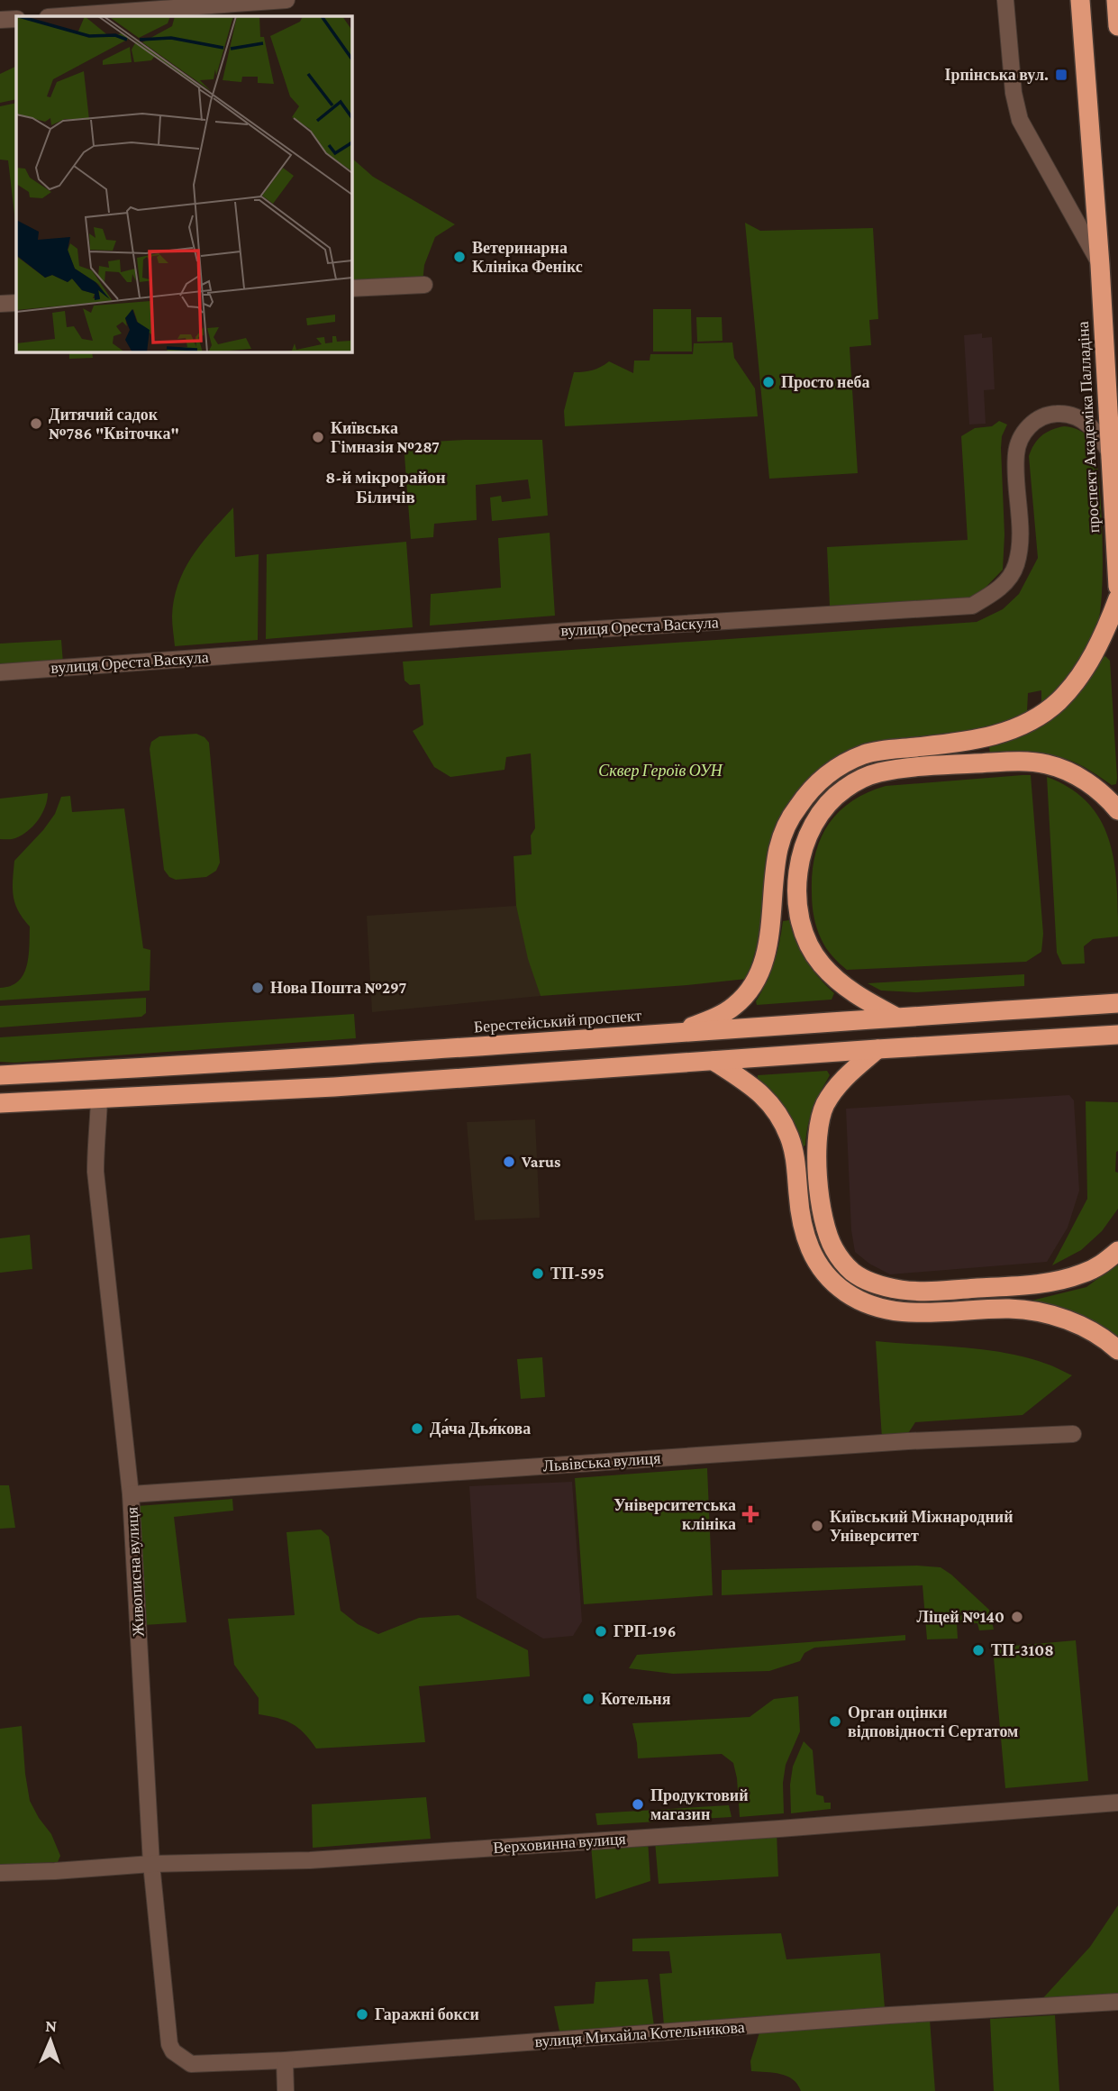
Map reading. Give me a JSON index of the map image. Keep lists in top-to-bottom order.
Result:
{
  "streets": {
    "highway": ["проспект Академіка Палладіна", "Берестейський проспект"],
    "street": [
      "вулиця Ореста Васкула",
      "Львівська вулиця",
      "Живописна вулиця",
      "Верховинна вулиця",
      "вулиця Михайла Котельникова"
    ]
  },
  "crossings": [
    ["проспект Академіка Палладіна", "вулиця Ореста Васкула"],
    ["Львівська вулиця", "Живописна вулиця"],
    ["Живописна вулиця", "Верховинна вулиця"],
    ["Живописна вулиця", "вулиця Михайла Котельникова"]
  ],
  "districts": ["8-й мікрорайон Біличів"],
  "parks": ["Сквер Героїв ОУН"],
  "places": {
    "transit": ["Ірпінська вул."],
    "other": [
      "Ветеринарна Клініка Фенікс",
      "Просто неба",
      "Дитячий садок №786 \"Квіточка\"",
      "Київська Гімназія №287",
      "Нова Пошта №297",
      "Varus",
      "ТП-595",
      "Да́ча Дья́кова",
      "Київський Міжнародний Університет",
      "Ліцей №140",
      "ГРП-196",
      "ТП-3108",
      "Котельня",
      "Орган оцінки відповідності Сертатом",
      "Продуктовий магазин",
      "Гаражні бокси"
    ],
    "health": ["Університетська клініка"]
  },
  "north": "top"
}
